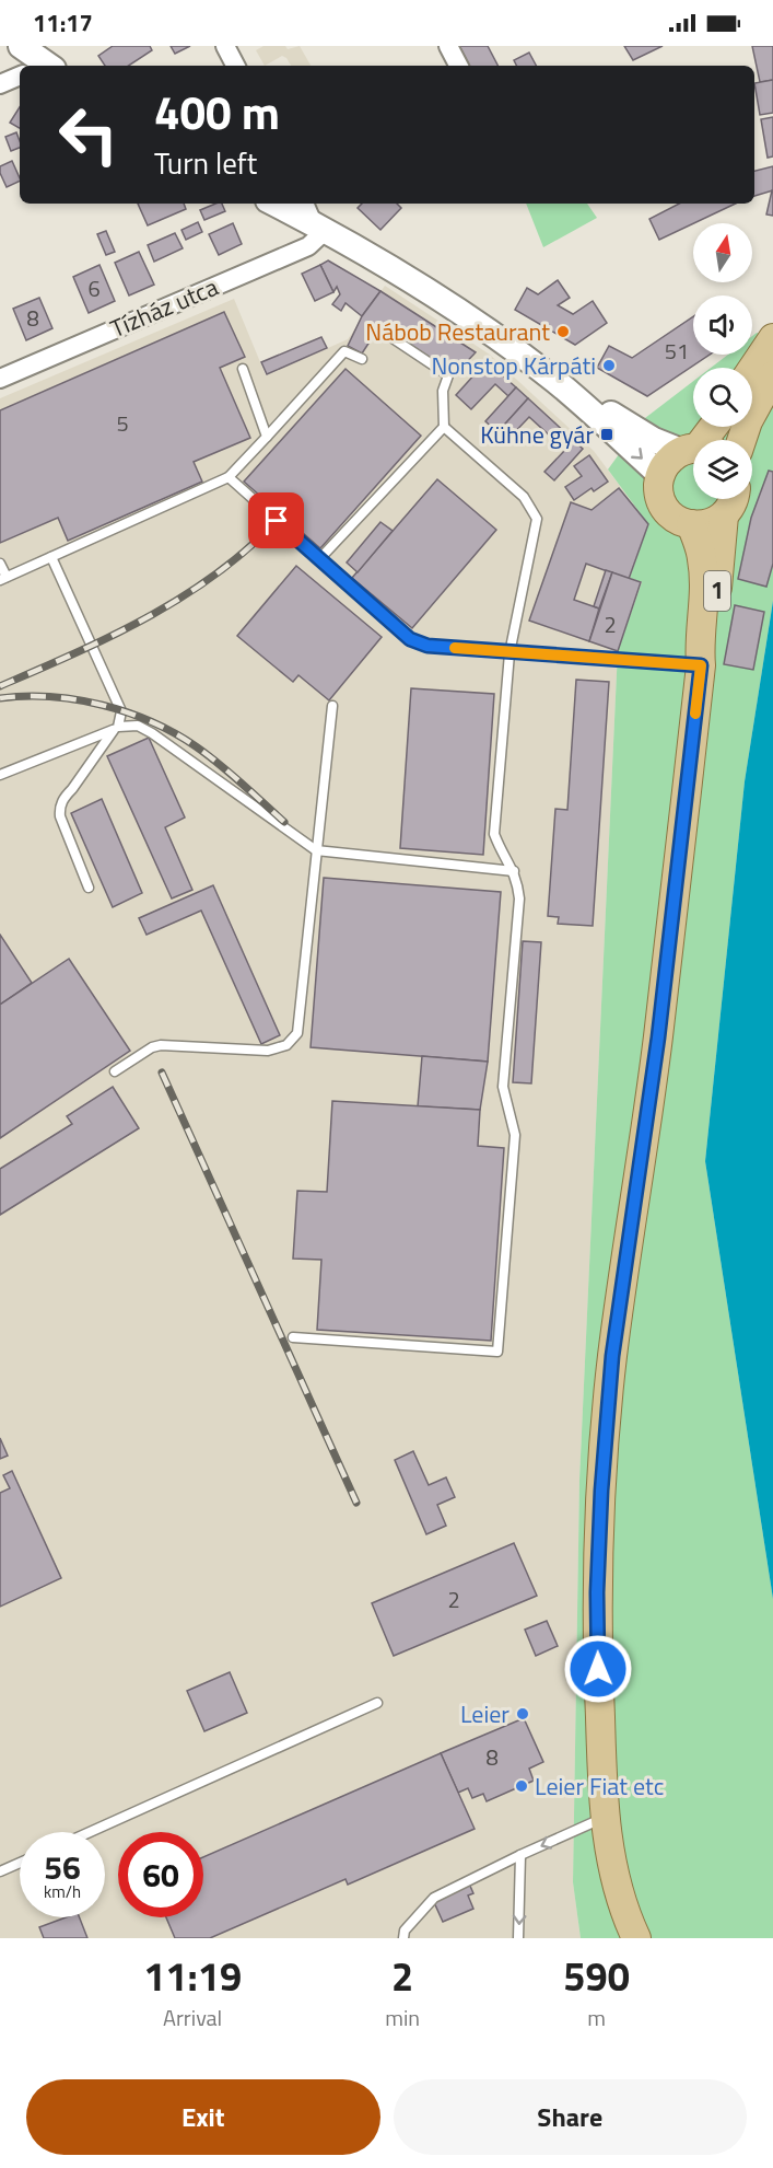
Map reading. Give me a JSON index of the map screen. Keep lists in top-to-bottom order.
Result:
{
  "streets": {
    "main road": ["1"],
    "street": ["Tízház utca"]
  },
  "places": {
    "other": [
      "Nábob Restaurant",
      "Nonstop Kárpáti",
      "Leier",
      "Leier Fiat etc"
    ],
    "transit": ["Kühne gyár"]
  },
  "house_numbers": [
    "6",
    "8",
    "51",
    "5",
    "2",
    "2",
    "8"
  ],
  "north": "top",
  "page": {
    "status": "11:17",
    "turn": ["400 m", "Turn left"],
    "speed": "56 km/h",
    "limit": "60",
    "eta": [
      "11:19",
      "Arrival",
      "2",
      "min",
      "590",
      "m"
    ],
    "buttons": ["Exit", "Share"]
  }
}
